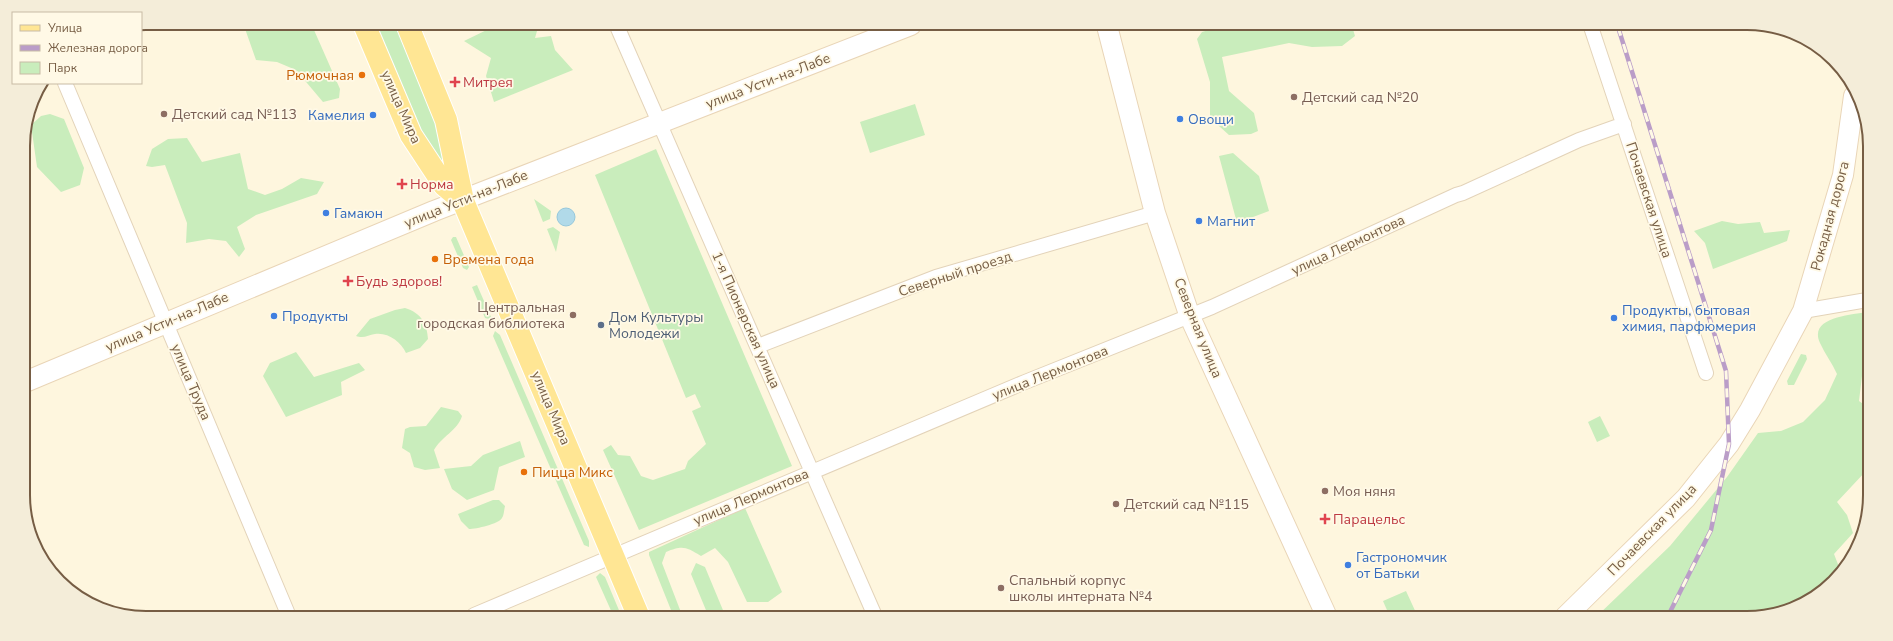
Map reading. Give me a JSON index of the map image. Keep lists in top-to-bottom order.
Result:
{
  "streets": {
    "main road": ["улица Мира"],
    "street": [
      "улица Усти-на-Лабе",
      "Почаевская улица",
      "Рокадная дорога",
      "улица Лермонтова",
      "Северный проезд",
      "1-я Пионерская улица",
      "Северная улица",
      "улица Труда"
    ]
  },
  "crossings": [
    ["улица Усти-на-Лабе", "улица Мира"],
    ["улица Усти-на-Лабе", "1-я Пионерская улица"],
    ["улица Усти-на-Лабе", "улица Труда"],
    ["улица Мира", "улица Лермонтова"],
    ["Почаевская улица", "Рокадная дорога"],
    ["Почаевская улица", "улица Лермонтова"],
    ["улица Лермонтова", "1-я Пионерская улица"],
    ["улица Лермонтова", "Северная улица"],
    ["Северный проезд", "1-я Пионерская улица"],
    ["Северный проезд", "Северная улица"]
  ],
  "places": {
    "other": [
      "Рюмочная",
      "Детский сад №20",
      "Детский сад №113",
      "Камелия",
      "Овощи",
      "Гамаюн",
      "Магнит",
      "Времена года",
      "Центральная городская библиотека",
      "Продукты",
      "Продукты, бытовая химия, парфюмерия",
      "Дом Культуры Молодежи",
      "Пицца Микс",
      "Моя няня",
      "Детский сад №115",
      "Гастрономчик от Батьки",
      "Cпальный корпус школы интерната №4"
    ],
    "health": [
      "Митрея",
      "Норма",
      "Будь здоров!",
      "Парацельс"
    ]
  },
  "legend": ["Улица", "Железная дорога", "Парк"]
}
